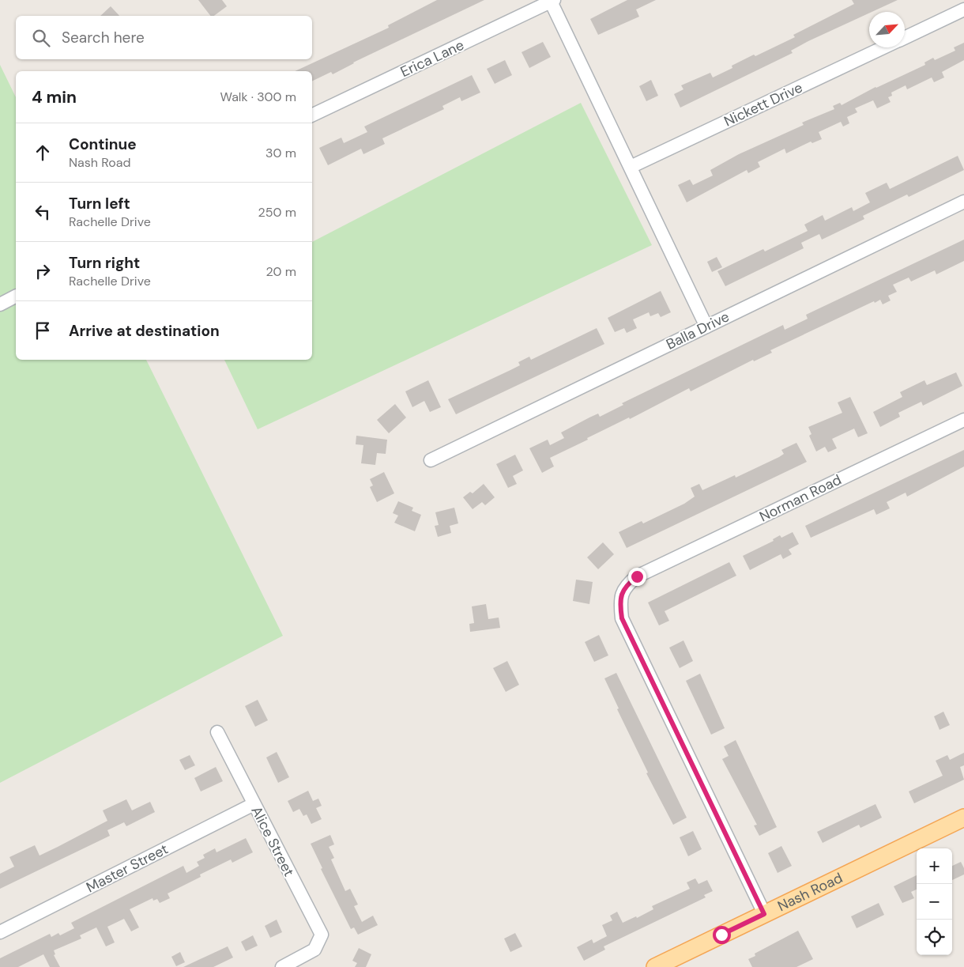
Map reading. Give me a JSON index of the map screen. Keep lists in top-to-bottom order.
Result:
{
  "streets": {
    "main road": ["Nash Road"],
    "street": [
      "Erica Lane",
      "Nickett Drive",
      "Balla Drive",
      "Norman Road",
      "Alice Street",
      "Master Street"
    ]
  },
  "crossings": [
    ["Norman Road", "Nash Road"],
    ["Alice Street", "Master Street"]
  ],
  "north": "top right",
  "page": {
    "search": "Search here",
    "heading": ["4 min", "Walk · 300 m"],
    "list": [
      ["Continue", "Nash Road", "30 m"],
      ["Turn left", "Rachelle Drive", "250 m"],
      ["Turn right", "Rachelle Drive", "20 m"],
      "Arrive at destination"
    ],
    "map_buttons": ["+", "−"]
  }
}
